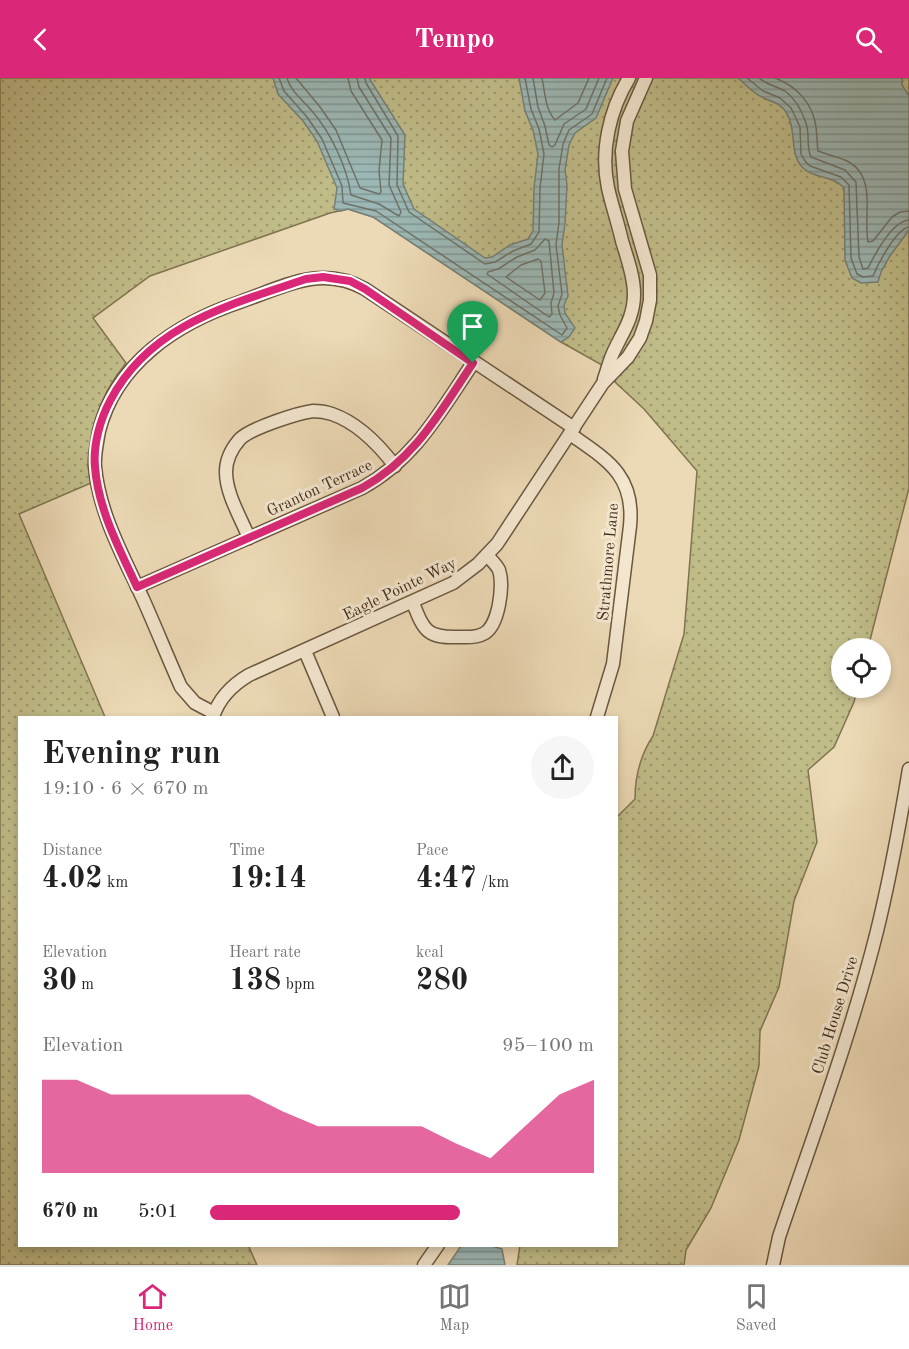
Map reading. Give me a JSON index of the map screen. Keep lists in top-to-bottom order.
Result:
{
  "streets": {
    "street": [
      "Granton Terrace",
      "Strathmore Lane",
      "Eagle Pointe Way",
      "Club House Drive"
    ]
  },
  "crossings": [
    ["Granton Terrace", "Strathmore Lane"],
    ["Strathmore Lane", "Eagle Pointe Way"]
  ],
  "page": {
    "header": "Tempo",
    "heading": ["Evening run", "19:10 · 6 × 670 m"],
    "stats": [
      ["Distance", "4.02 km"],
      ["Time", "19:14"],
      ["Pace", "4:47 /km"],
      ["Elevation", "30 m"],
      ["Heart rate", "138 bpm"],
      ["kcal", "280"]
    ],
    "chart": ["Elevation", "95–100 m"],
    "list": [
      {
        "name": "670 m",
        "note": "5:01"
      }
    ],
    "tabs": ["Home", "Map", "Saved"]
  }
}
